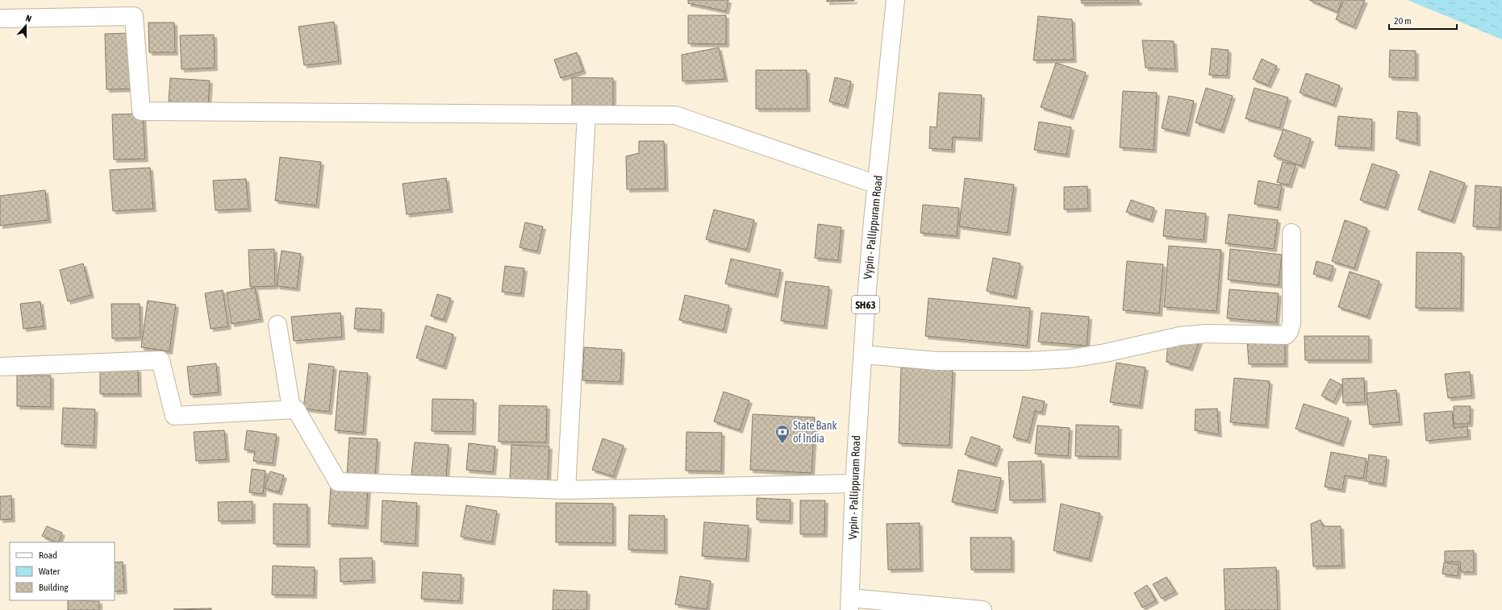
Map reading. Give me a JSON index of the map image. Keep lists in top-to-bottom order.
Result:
{
  "streets": {
    "street": ["Vypin - Pallippuram Road", "SH63"]
  },
  "places": {
    "bank": ["State Bank of India"]
  },
  "legend": ["Road", "Water", "Building"],
  "scale_bar": "20 m",
  "north": "top"
}
